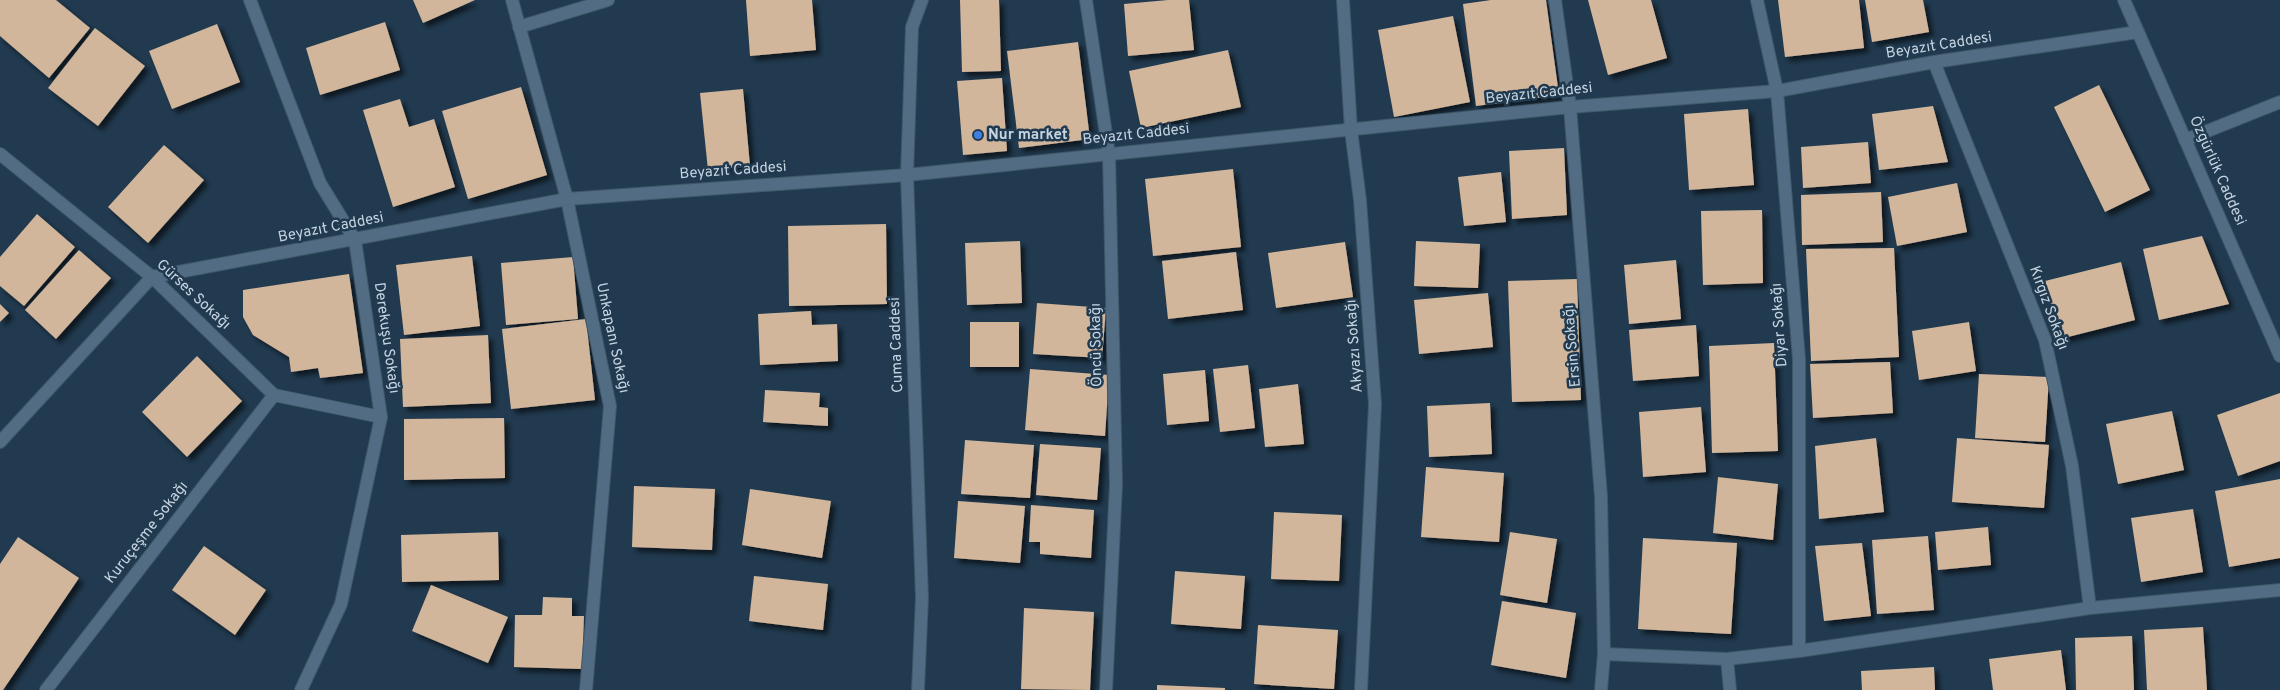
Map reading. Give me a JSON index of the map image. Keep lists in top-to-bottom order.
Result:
{
  "streets": {
    "street": [
      "Beyazıt Caddesi",
      "Özgürlük Caddesi",
      "Gürses Sokağı",
      "Kırgız Sokağı",
      "Diyar Sokağı",
      "Derekuşu Sokağı",
      "Unkapanı Sokağı",
      "Cuma Caddesi",
      "Öncü Sokağı",
      "Akyazı Sokağı",
      "Ersin Sokağı",
      "Kuruçeşme Sokağı"
    ]
  },
  "crossings": [
    ["Beyazıt Caddesi", "Özgürlük Caddesi"],
    ["Beyazıt Caddesi", "Gürses Sokağı"],
    ["Beyazıt Caddesi", "Kırgız Sokağı"],
    ["Beyazıt Caddesi", "Diyar Sokağı"],
    ["Beyazıt Caddesi", "Derekuşu Sokağı"],
    ["Beyazıt Caddesi", "Unkapanı Sokağı"],
    ["Beyazıt Caddesi", "Cuma Caddesi"],
    ["Beyazıt Caddesi", "Öncü Sokağı"],
    ["Beyazıt Caddesi", "Akyazı Sokağı"],
    ["Beyazıt Caddesi", "Ersin Sokağı"],
    ["Gürses Sokağı", "Kuruçeşme Sokağı"]
  ],
  "places": ["Nur market"]
}
